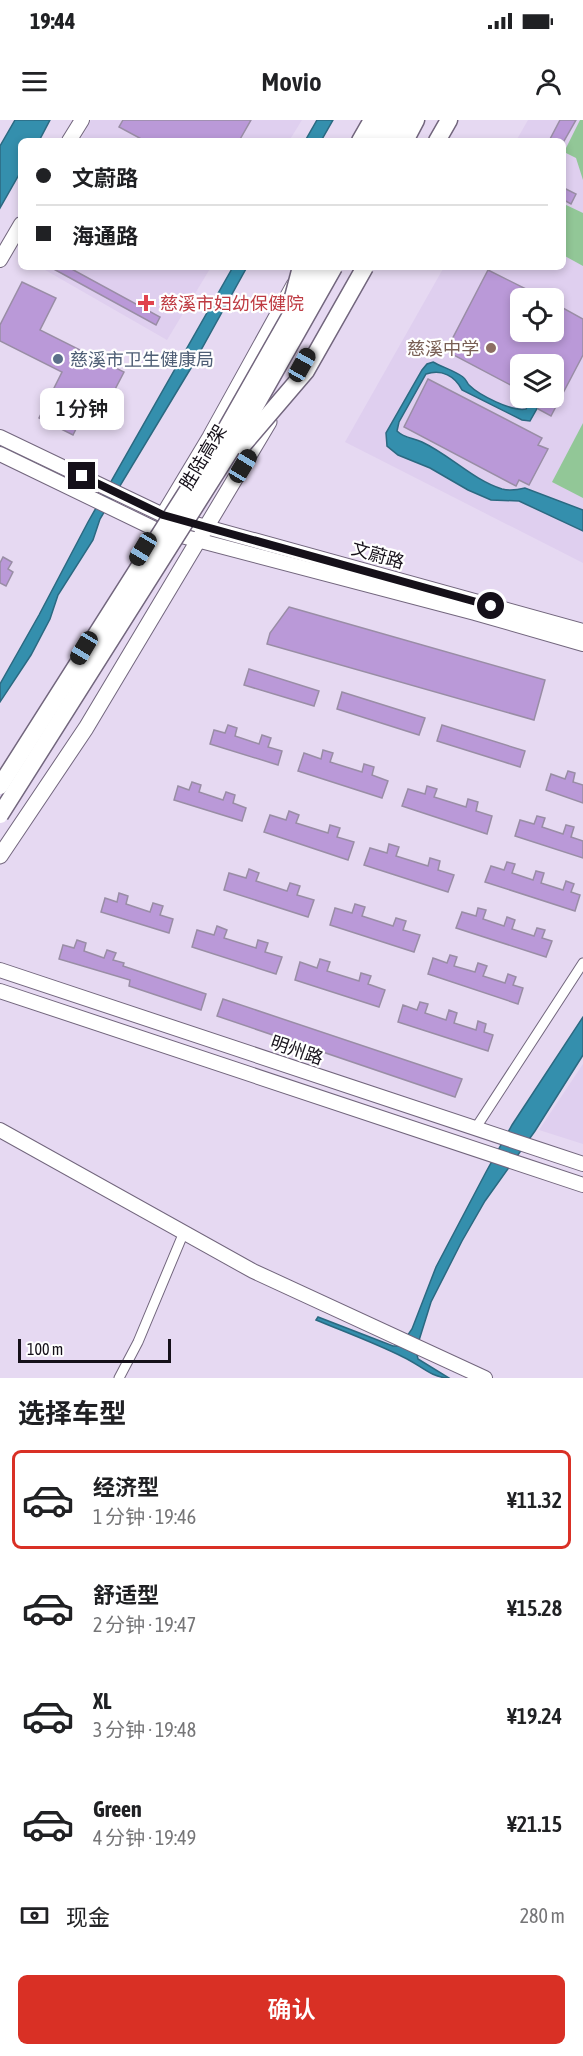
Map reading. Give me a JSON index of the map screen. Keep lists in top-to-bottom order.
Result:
{
  "streets": {
    "highway": ["胜陆高架"],
    "main road": ["文蔚路", "明州路"]
  },
  "places": {
    "health": ["慈溪市妇幼保健院"],
    "other": ["慈溪中学", "慈溪市卫生健康局"]
  },
  "scale_bar": "100 m",
  "page": {
    "status": "19:44",
    "header": "Movio",
    "banner": ["文蔚路", "海通路"],
    "bubble": "1 分钟",
    "scale": "100 m",
    "heading": "选择车型",
    "list": [
      {
        "name": "经济型",
        "note": "1 分钟 · 19:46",
        "value": "¥11.32"
      },
      {
        "name": "舒适型",
        "note": "2 分钟 · 19:47",
        "value": "¥15.28"
      },
      {
        "name": "XL",
        "note": "3 分钟 · 19:48",
        "value": "¥19.24"
      },
      {
        "name": "Green",
        "note": "4 分钟 · 19:49",
        "value": "¥21.15"
      }
    ],
    "pay": ["现金", "280 m"],
    "buttons": "确认"
  }
}
